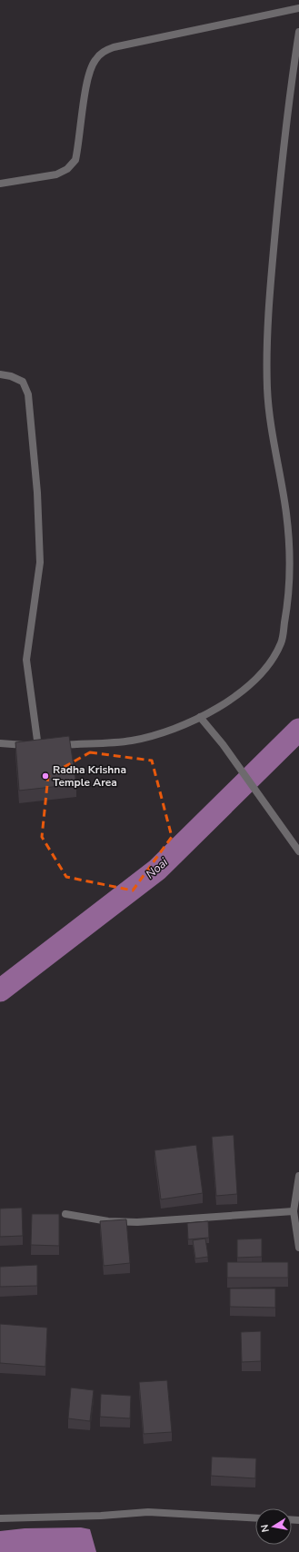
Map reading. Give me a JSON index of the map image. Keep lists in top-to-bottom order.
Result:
{
  "water": ["Noai"],
  "places": ["Radha Krishna Temple Area"],
  "north": "left"
}
